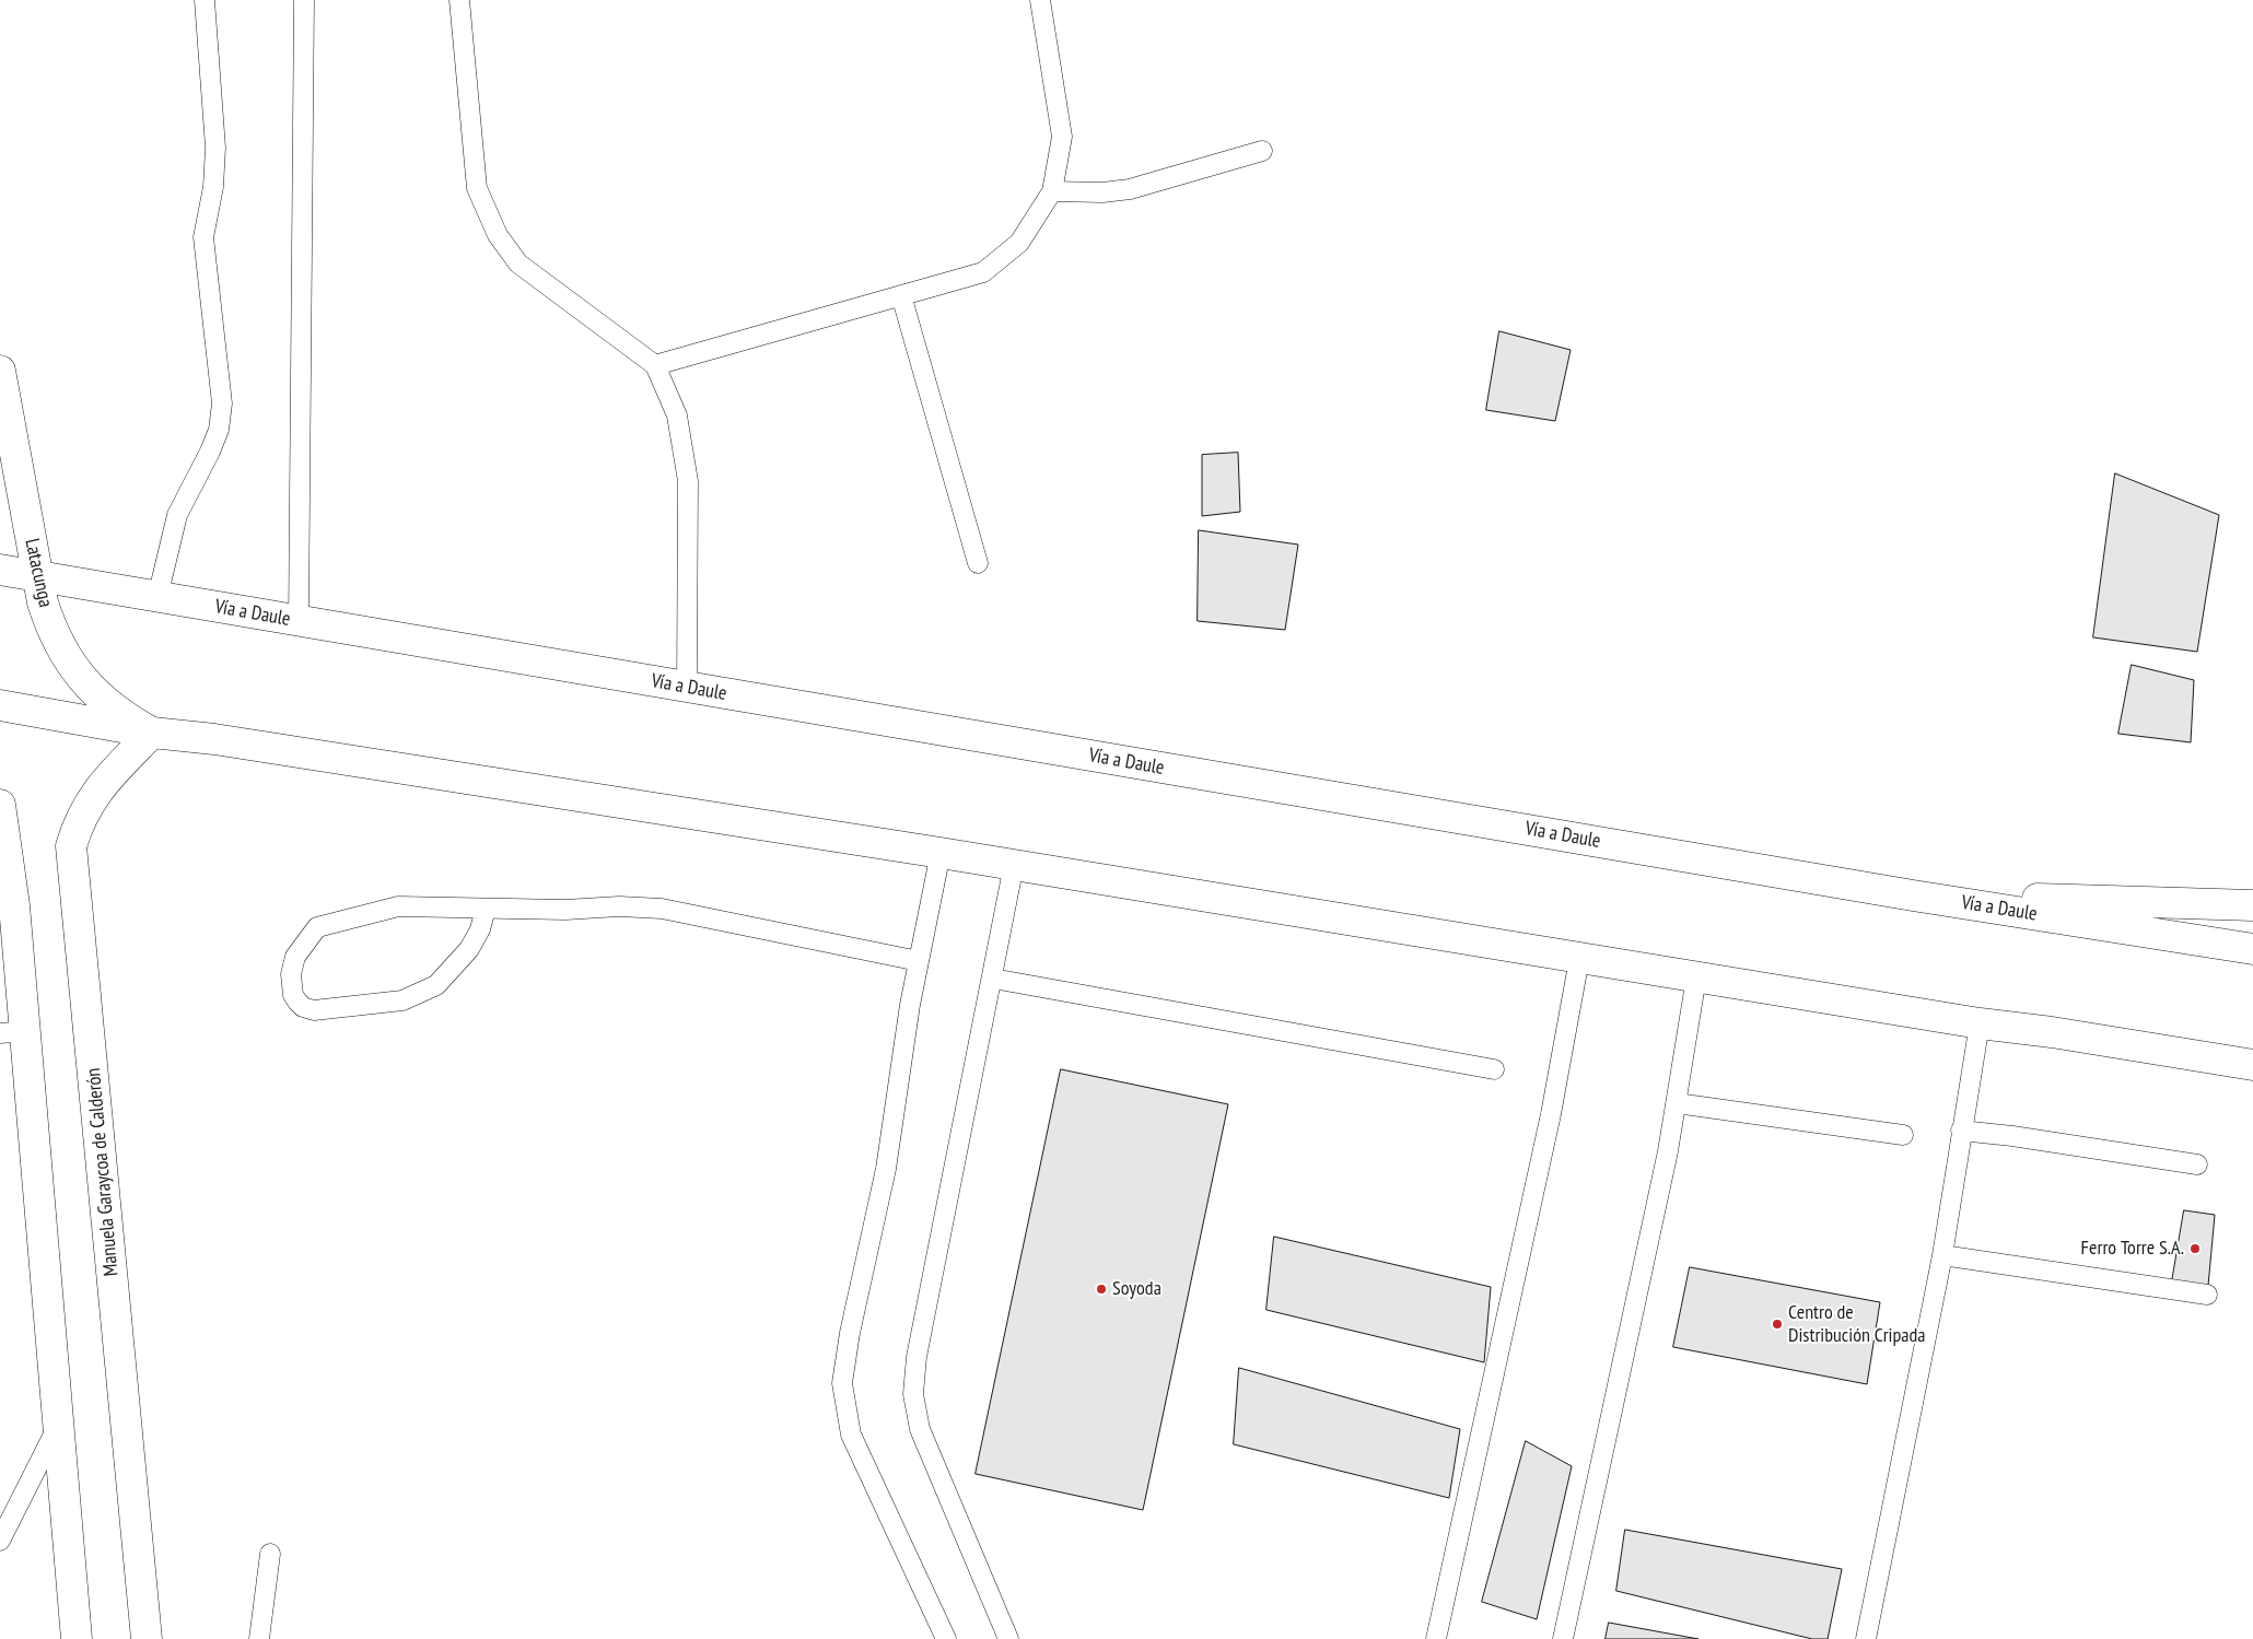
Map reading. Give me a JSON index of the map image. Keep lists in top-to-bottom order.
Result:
{
  "streets": {
    "main road": ["Latacunga", "Vía a Daule", "Manuela Garaycoa de Calderón"]
  },
  "crossings": [
    ["Latacunga", "Vía a Daule"],
    ["Latacunga", "Manuela Garaycoa de Calderón"]
  ],
  "places": ["Ferro Torre S.A.", "Soyoda", "Centro de Distribución Cripada"]
}
